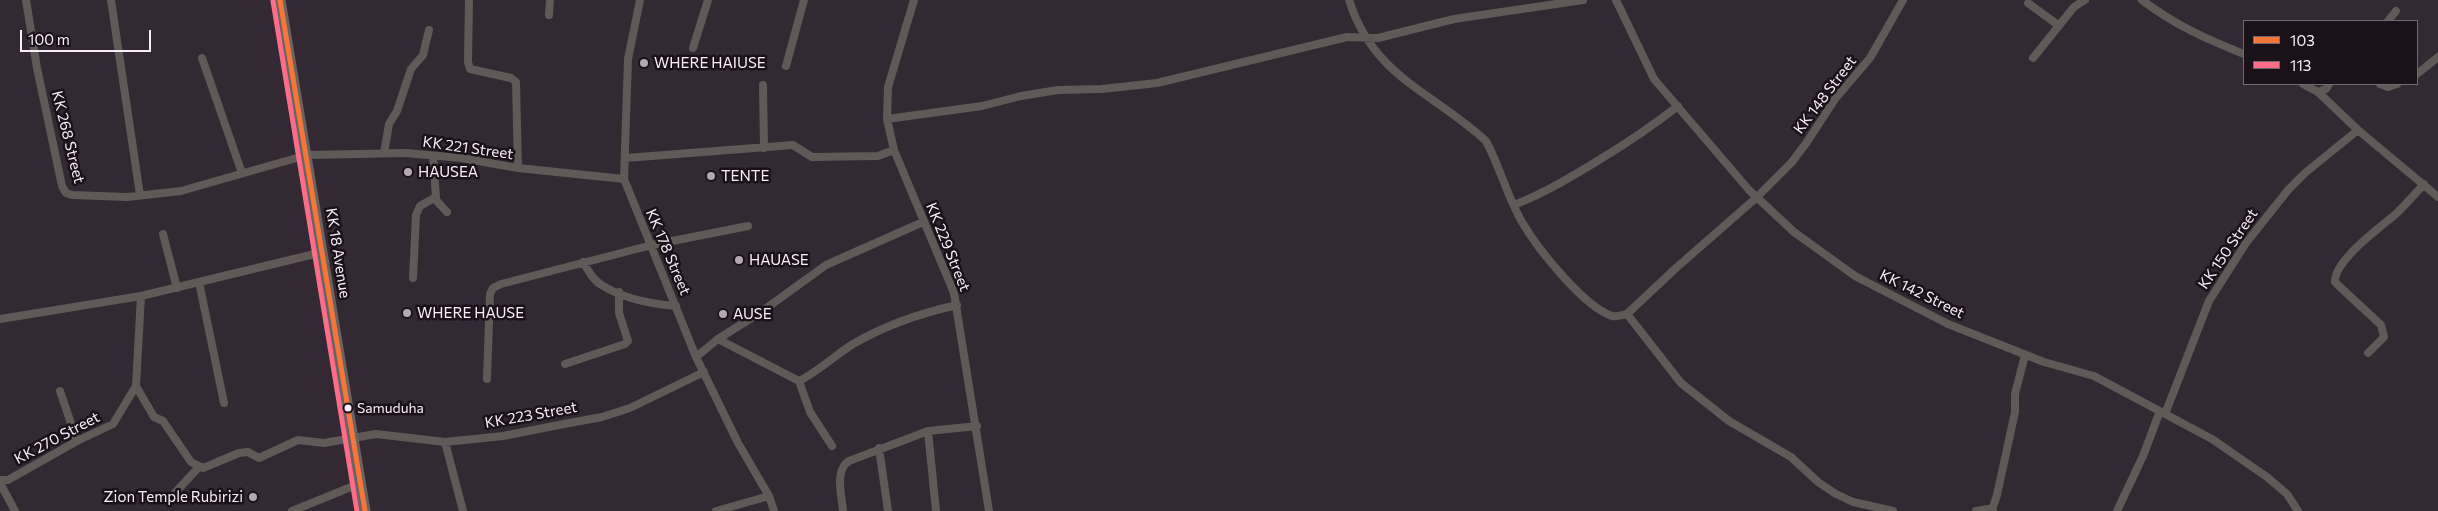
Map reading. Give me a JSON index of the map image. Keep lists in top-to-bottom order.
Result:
{
  "streets": {
    "main road": ["KK 18 Avenue"],
    "street": [
      "KK 148 Street",
      "KK 268 Street",
      "KK 221 Street",
      "KK 229 Street",
      "KK 150 Street",
      "KK 178 Street",
      "KK 142 Street",
      "KK 223 Street",
      "KK 270 Street"
    ]
  },
  "crossings": [
    ["KK 148 Street", "KK 142 Street"],
    ["KK 268 Street", "KK 221 Street"],
    ["KK 268 Street", "KK 18 Avenue"],
    ["KK 221 Street", "KK 178 Street"],
    ["KK 221 Street", "KK 18 Avenue"],
    ["KK 150 Street", "KK 142 Street"],
    ["KK 178 Street", "KK 223 Street"],
    ["KK 18 Avenue", "KK 223 Street"]
  ],
  "places": [
    "WHERE HAIUSE",
    "HAUSEA",
    "TENTE",
    "HAUASE",
    "WHERE HAUSE",
    "AUSE",
    "Samuduha",
    "Zion Temple Rubirizi"
  ],
  "lines": ["transit line 103", "transit line 113"],
  "legend": ["103", "113"],
  "scale_bar": "100 m"
}
